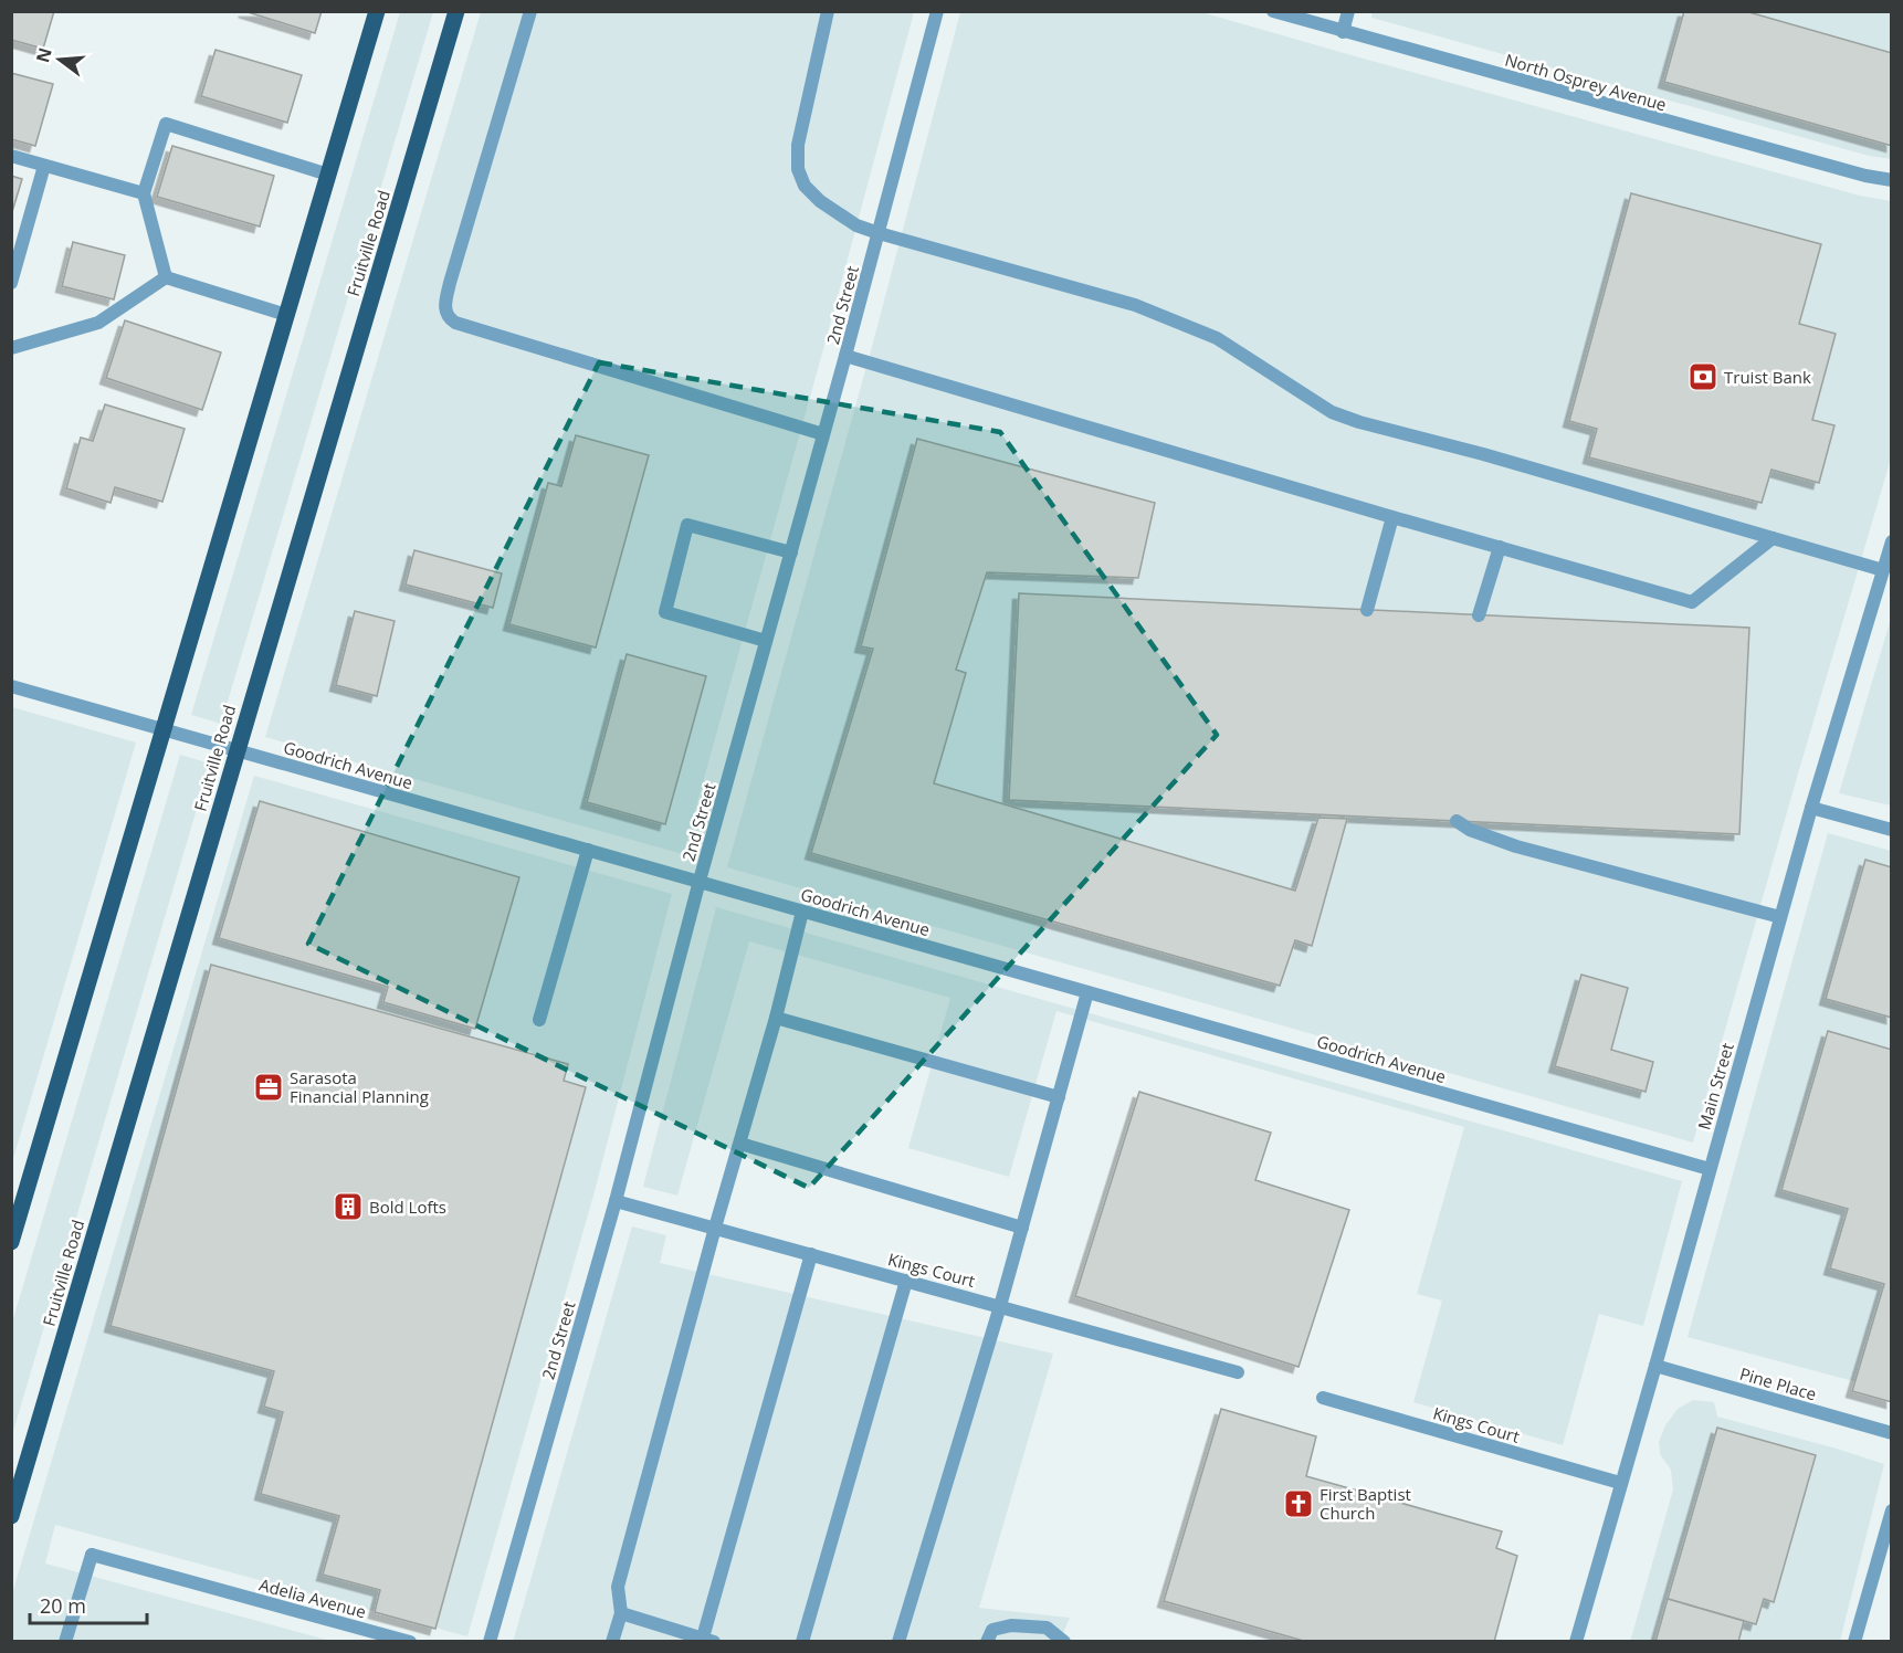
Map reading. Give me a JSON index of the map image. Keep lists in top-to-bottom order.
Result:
{
  "streets": {
    "main road": ["Fruitville Road"],
    "street": [
      "North Osprey Avenue",
      "2nd Street",
      "Goodrich Avenue",
      "Main Street",
      "Kings Court",
      "Pine Place",
      "Adelia Avenue"
    ]
  },
  "crossings": [
    ["Fruitville Road", "Goodrich Avenue"],
    ["2nd Street", "Goodrich Avenue"],
    ["2nd Street", "Kings Court"],
    ["Goodrich Avenue", "Main Street"],
    ["Main Street", "Kings Court"],
    ["Main Street", "Pine Place"]
  ],
  "places": {
    "bank": ["Truist Bank"],
    "office": ["Sarasota Financial Planning"],
    "building": ["Bold Lofts"],
    "church": ["First Baptist Church"]
  },
  "scale_bar": "20 m",
  "north": "left"
}
